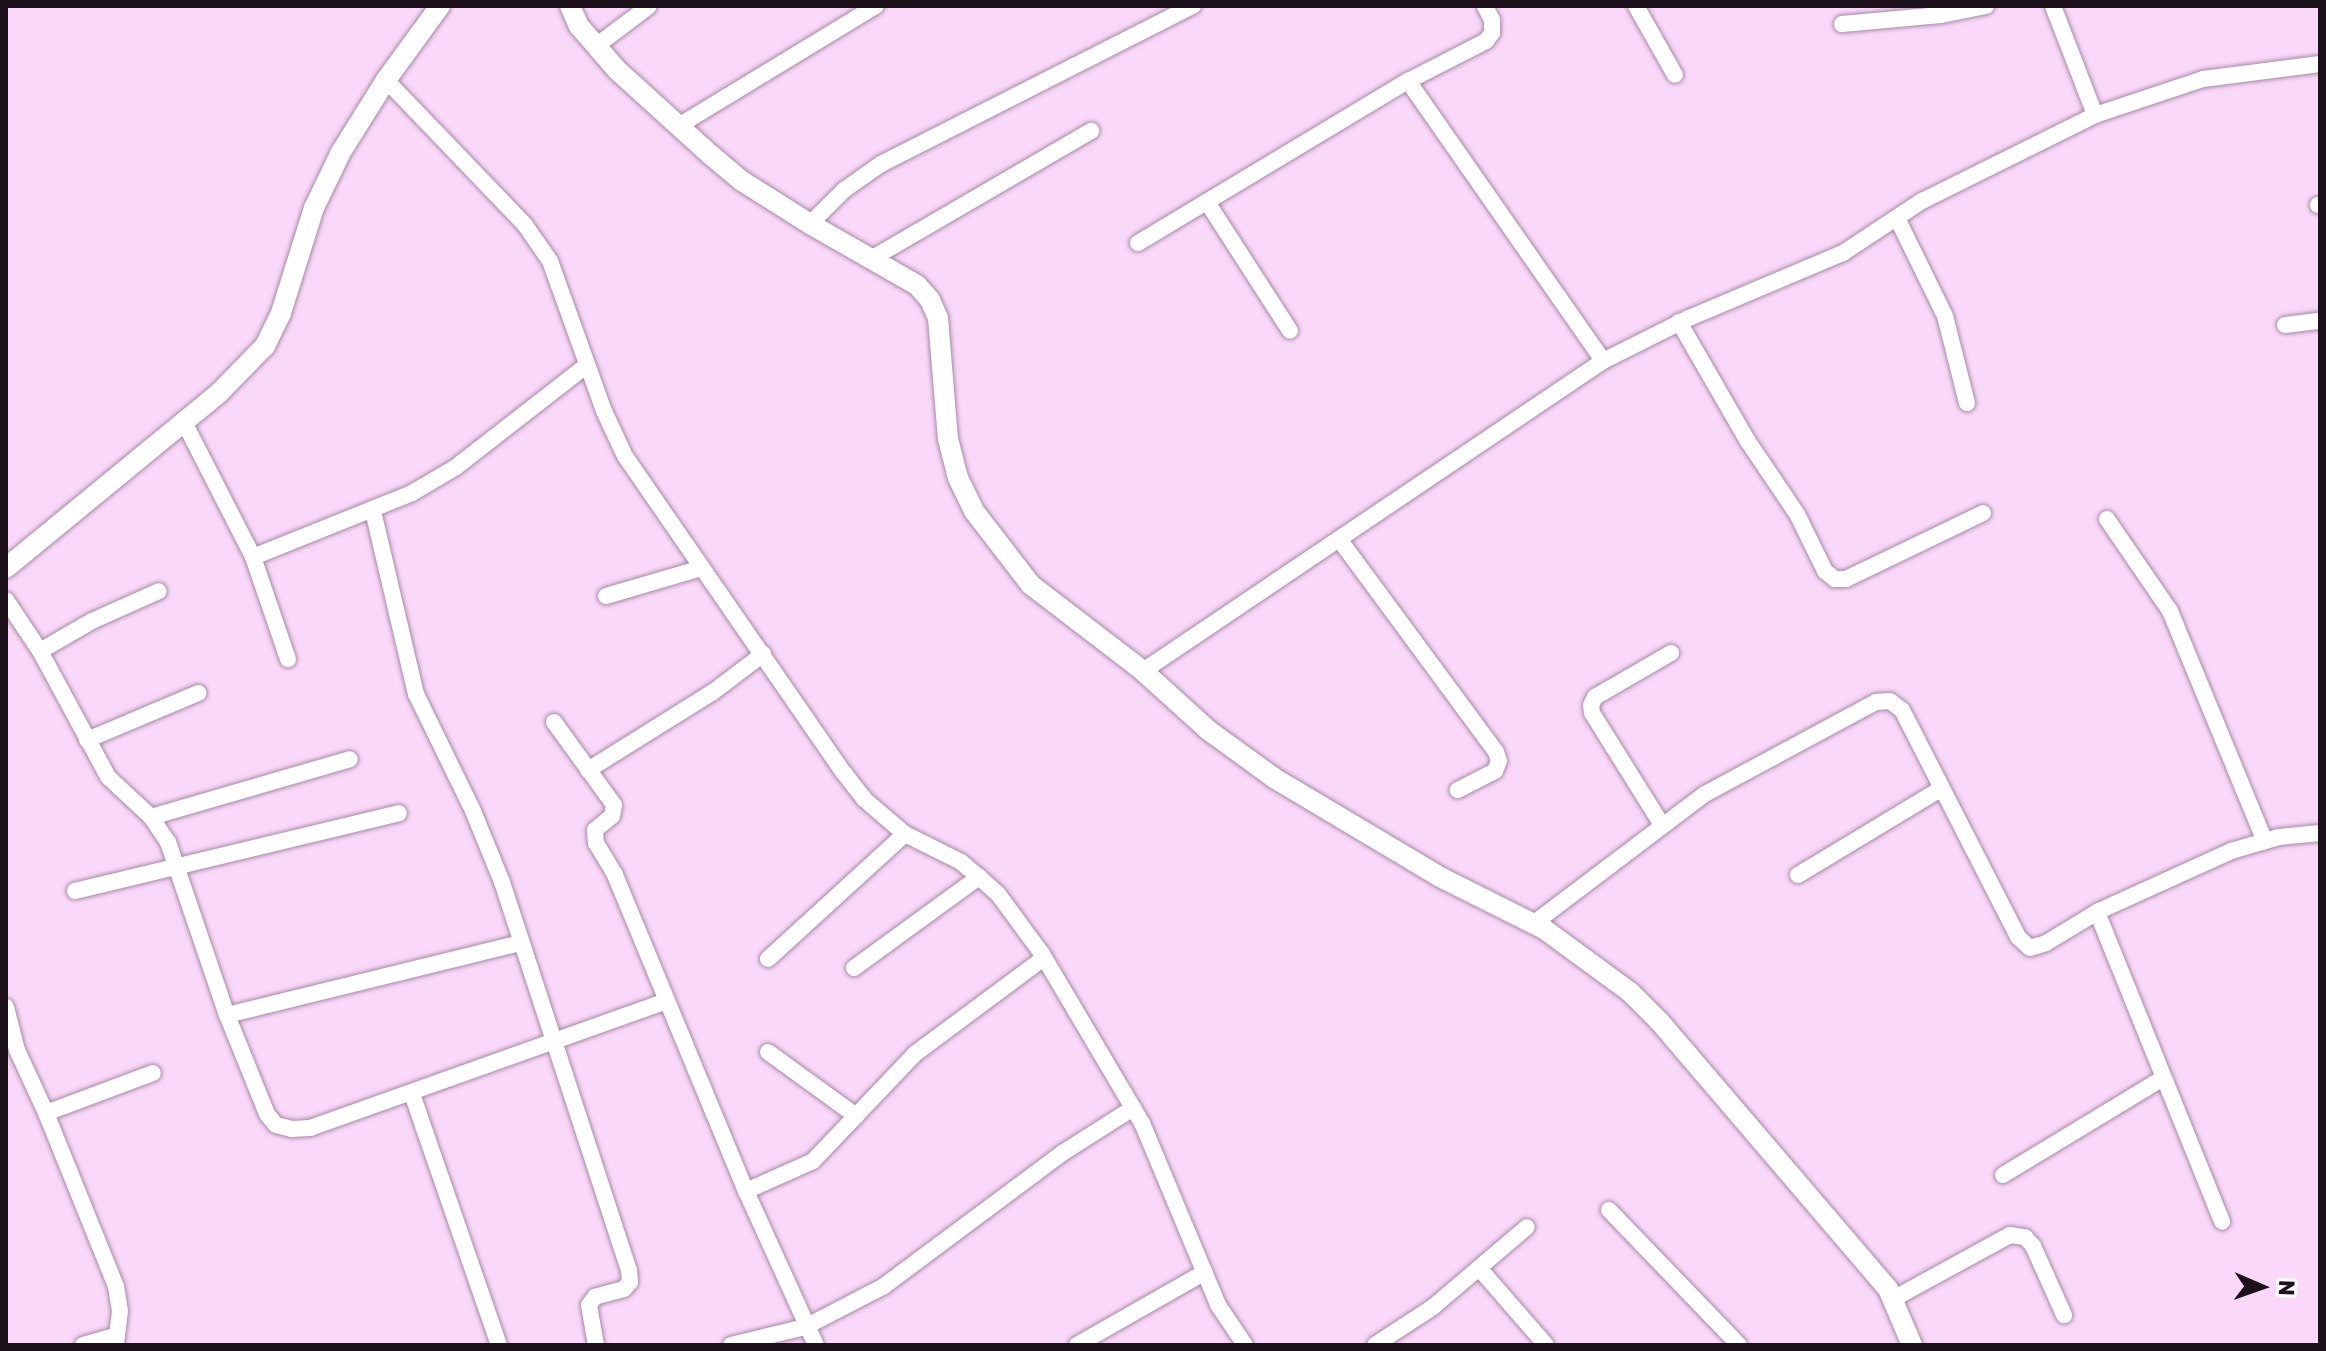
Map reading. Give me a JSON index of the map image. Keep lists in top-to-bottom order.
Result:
{
  "north": "right"
}
